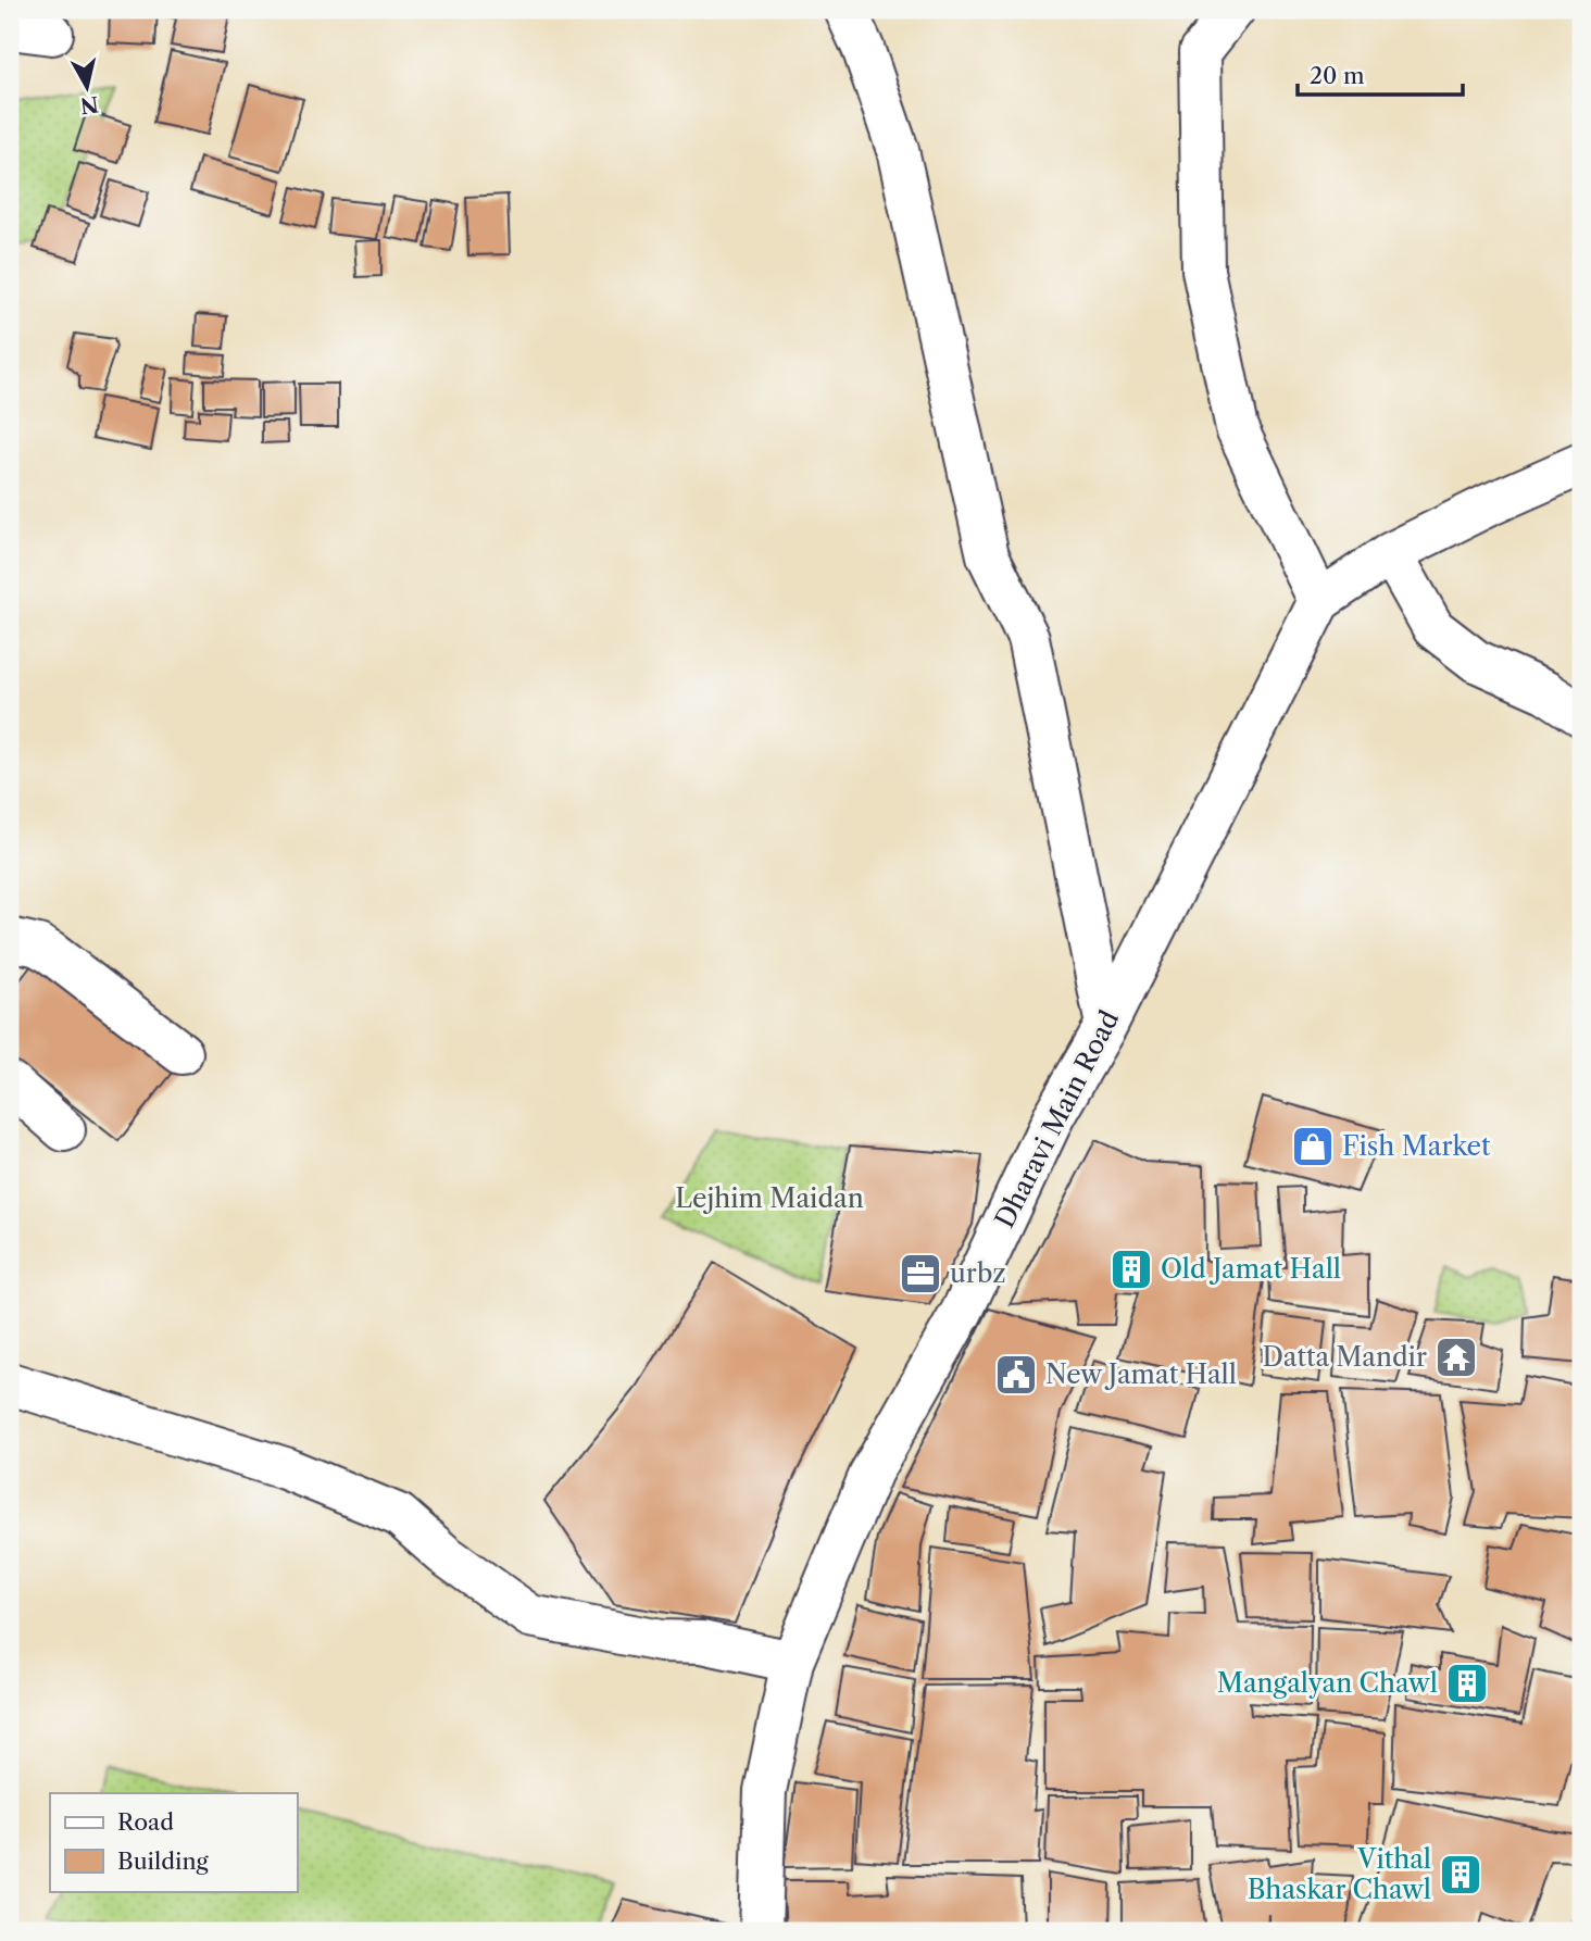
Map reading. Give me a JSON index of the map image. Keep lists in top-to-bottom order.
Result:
{
  "streets": {
    "street": ["Dharavi Main Road"]
  },
  "parks": ["Lejhim Maidan"],
  "places": {
    "shop": ["Fish Market"],
    "building": ["Old Jamat Hall", "Mangalyan Chawl", "Vithal Bhaskar Chawl"],
    "office": ["urbz"],
    "temple": ["Datta Mandir"],
    "public building": ["New Jamat Hall"]
  },
  "legend": ["Road", "Building"],
  "scale_bar": "20 m",
  "north": "bottom"
}
